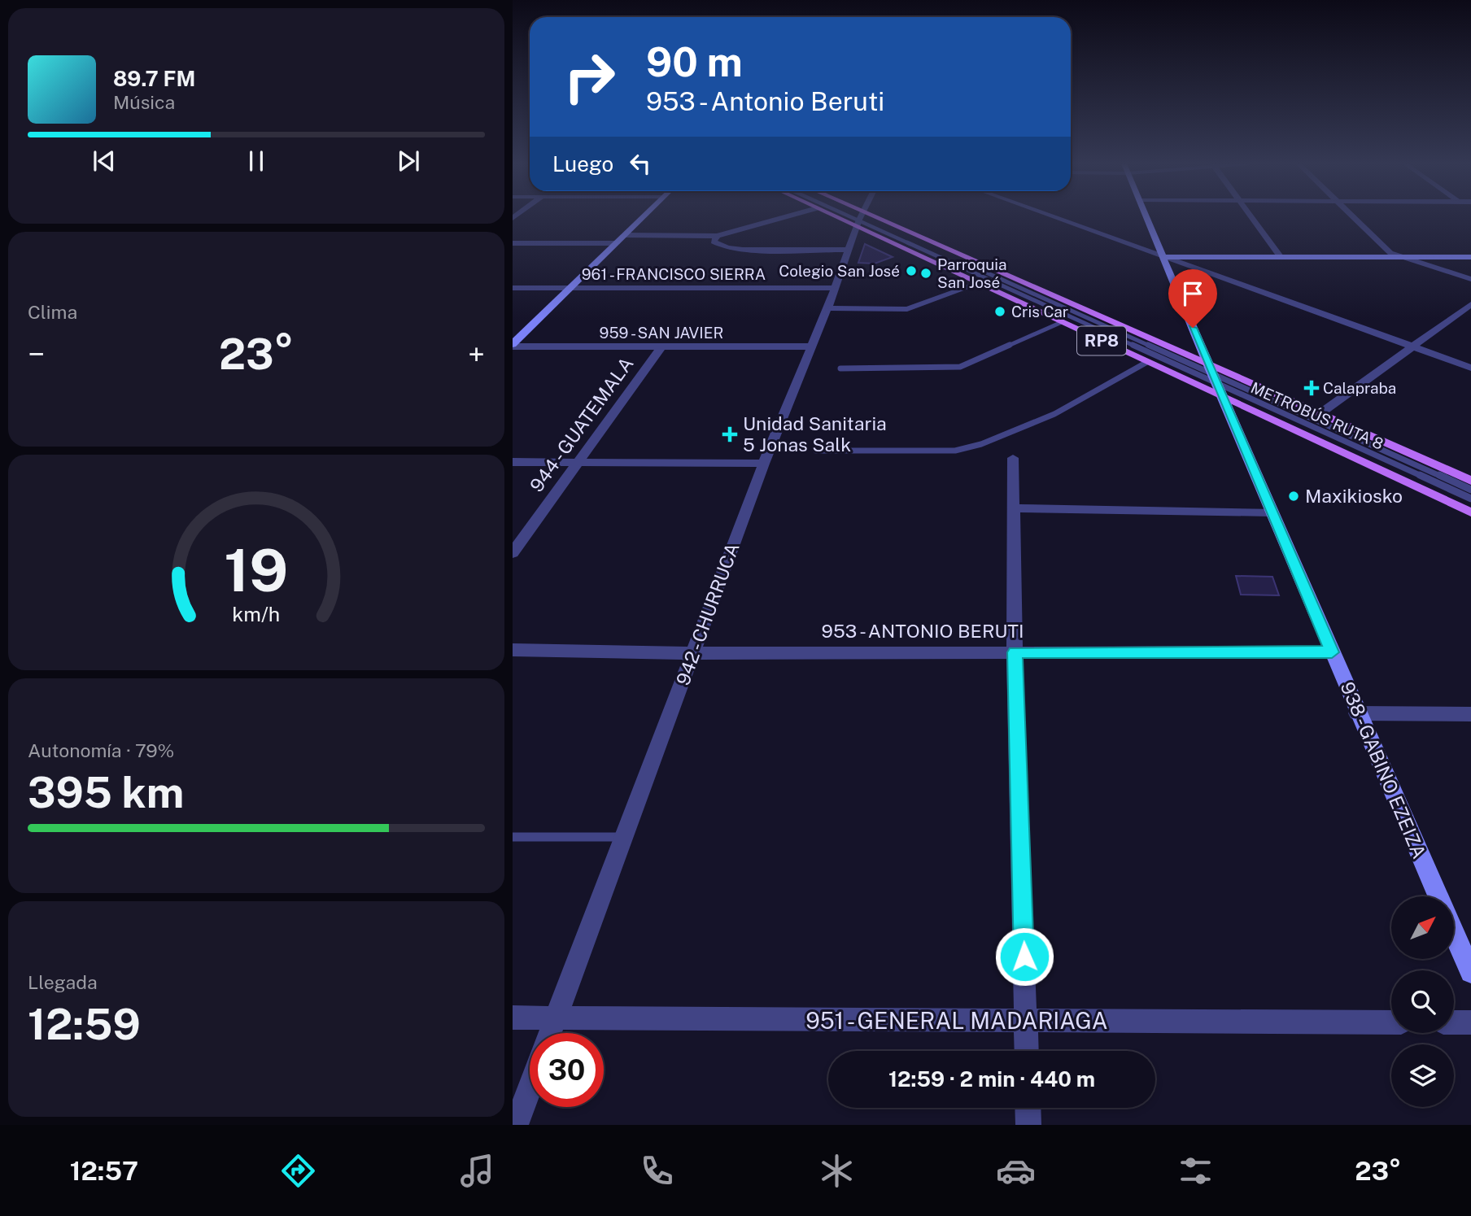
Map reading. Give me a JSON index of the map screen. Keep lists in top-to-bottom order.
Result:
{
  "streets": {
    "main road": ["RP8"],
    "street": [
      "961 - FRANCISCO SIERRA",
      "959 - SAN JAVIER",
      "944 - GUATEMALA",
      "942 - CHURRUCA",
      "953 - ANTONIO BERUTI",
      "938 - GABINO EZEIZA",
      "951 - GENERAL MADARIAGA"
    ],
    "lane": ["METROBÚS RUTA 8"]
  },
  "crossings": [
    ["961 - FRANCISCO SIERRA", "942 - CHURRUCA"],
    ["959 - SAN JAVIER", "944 - GUATEMALA"],
    ["959 - SAN JAVIER", "942 - CHURRUCA"],
    ["RP8", "METROBÚS RUTA 8"],
    ["RP8", "942 - CHURRUCA"],
    ["RP8", "938 - GABINO EZEIZA"],
    ["METROBÚS RUTA 8", "942 - CHURRUCA"],
    ["METROBÚS RUTA 8", "938 - GABINO EZEIZA"],
    ["942 - CHURRUCA", "953 - ANTONIO BERUTI"],
    ["942 - CHURRUCA", "951 - GENERAL MADARIAGA"],
    ["953 - ANTONIO BERUTI", "938 - GABINO EZEIZA"]
  ],
  "places": {
    "other": [
      "Colegio San José",
      "Parroquia San José",
      "Cris Car",
      "Maxikiosko"
    ],
    "health": ["Calapraba", "Unidad Sanitaria 5 Jonas Salk"]
  },
  "north": "top right",
  "page": {
    "turn": ["90 m", "953 - Antonio Beruti"],
    "song": ["89.7 FM", "Música"],
    "then": "Luego",
    "tile": [
      "Clima",
      ["Autonomía · 79%", "395 km"],
      ["Llegada", "12:59"]
    ],
    "heat": ["−", "23°", "+"],
    "limit": "30",
    "trip": "12:59 · 2 min · 440 m",
    "tabs": ["12:57", "23°"],
    "gauge": ["19", "km/h"]
  }
}
